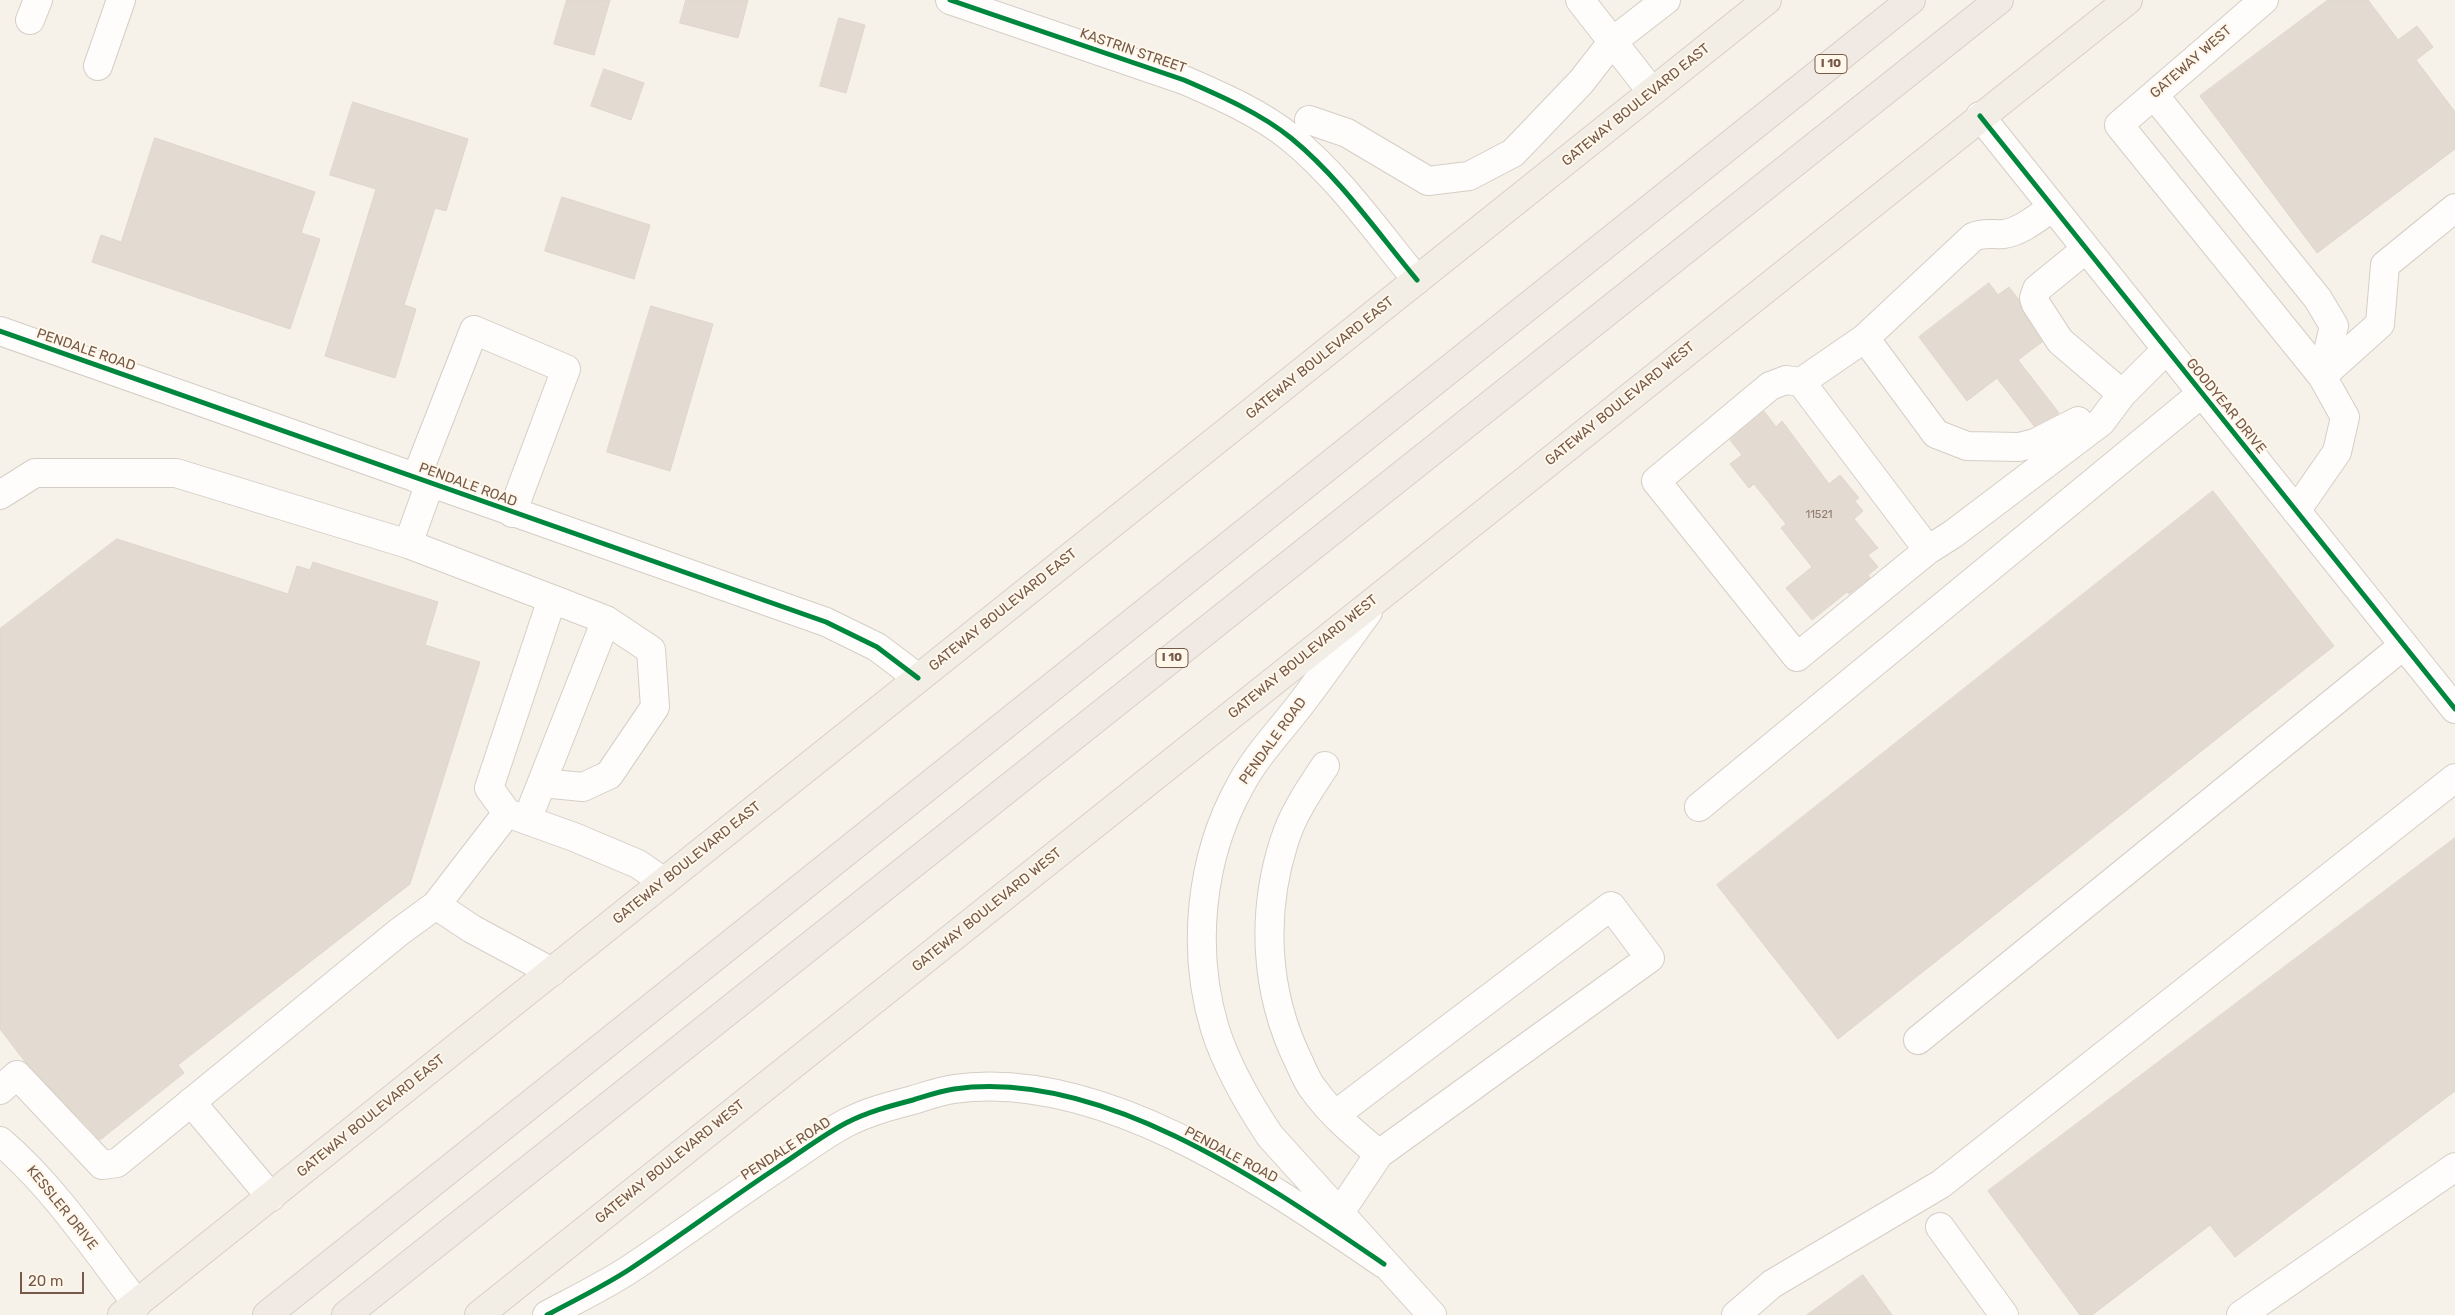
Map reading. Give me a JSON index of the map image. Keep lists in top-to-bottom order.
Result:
{
  "streets": {
    "highway": ["I 10"],
    "main road": ["GATEWAY BOULEVARD EAST", "GATEWAY BOULEVARD WEST"],
    "street": [
      "KASTRIN STREET",
      "GATEWAY WEST",
      "PENDALE ROAD",
      "GOODYEAR DRIVE",
      "KESSLER DRIVE"
    ]
  },
  "crossings": [
    ["KASTRIN STREET", "GATEWAY BOULEVARD EAST"],
    ["GATEWAY BOULEVARD EAST", "PENDALE ROAD"],
    ["GATEWAY BOULEVARD EAST", "KESSLER DRIVE"],
    ["PENDALE ROAD", "GATEWAY BOULEVARD WEST"],
    ["GATEWAY BOULEVARD WEST", "GOODYEAR DRIVE"]
  ],
  "house_numbers": ["11521"],
  "scale_bar": "20 m"
}
